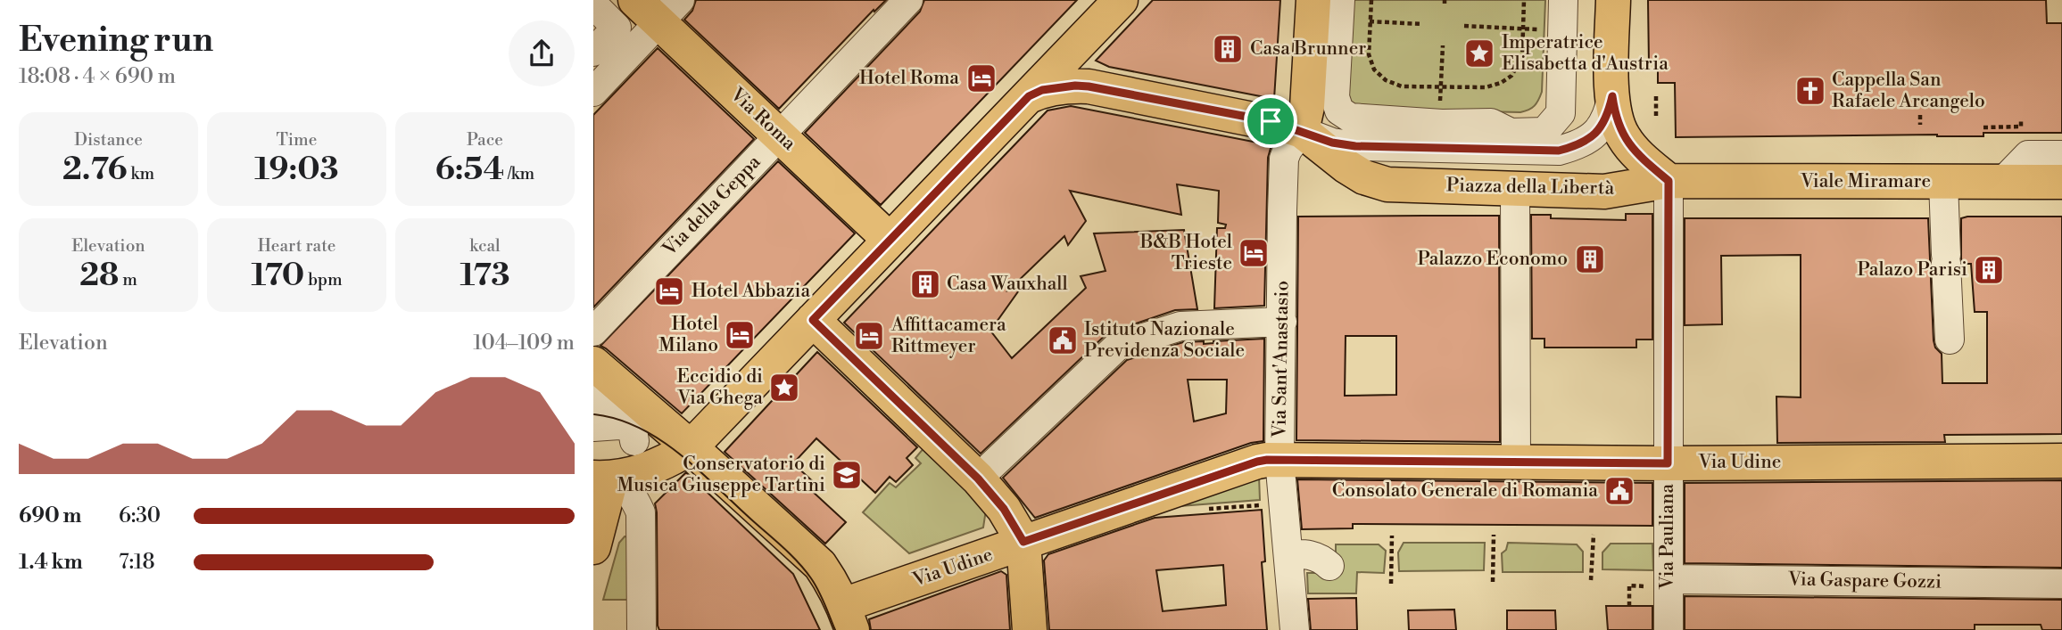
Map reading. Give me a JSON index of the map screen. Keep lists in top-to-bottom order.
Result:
{
  "streets": {
    "main road": [
      "Via Roma",
      "Viale Miramare",
      "Piazza della Libertà",
      "Via Udine"
    ],
    "street": [
      "Via della Geppa",
      "Via Sant'Anastasio",
      "Via Pauliana",
      "Via Gaspare Gozzi"
    ]
  },
  "crossings": [
    ["Via Roma", "Via della Geppa"],
    ["Viale Miramare", "Piazza della Libertà"],
    ["Viale Miramare", "Via Pauliana"],
    ["Piazza della Libertà", "Via Sant'Anastasio"],
    ["Piazza della Libertà", "Via Pauliana"],
    ["Via Sant'Anastasio", "Via Udine"],
    ["Via Udine", "Via Pauliana"],
    ["Via Pauliana", "Via Gaspare Gozzi"]
  ],
  "places": {
    "building": [
      "Casa Brunner",
      "Palazzo Economo",
      "Palazo Parisi",
      "Casa Wauxhall"
    ],
    "place": ["Imperatrice Elisabetta d'Austria", "Eccidio di Via Ghega"],
    "hotel": [
      "Hotel Roma",
      "B&B Hotel Trieste",
      "Hotel Abbazia",
      "Hotel Milano",
      "Affittacamera Rittmeyer"
    ],
    "church": ["Cappella San Rafaele Arcangelo"],
    "public building": ["Istituto Nazionale Previdenza Sociale", "Consolato Generale di Romania"],
    "school or university": ["Conservatorio di Musica Giuseppe Tartini"]
  },
  "page": {
    "heading": ["Evening run", "18:08 · 4 × 690 m"],
    "stats": [
      ["Distance", "2.76 km"],
      ["Time", "19:03"],
      ["Pace", "6:54 /km"],
      ["Elevation", "28 m"],
      ["Heart rate", "170 bpm"],
      ["kcal", "173"]
    ],
    "chart": ["Elevation", "104–109 m"],
    "list": [
      {
        "name": "690 m",
        "note": "6:30"
      },
      {
        "name": "1.4 km",
        "note": "7:18"
      }
    ]
  }
}
